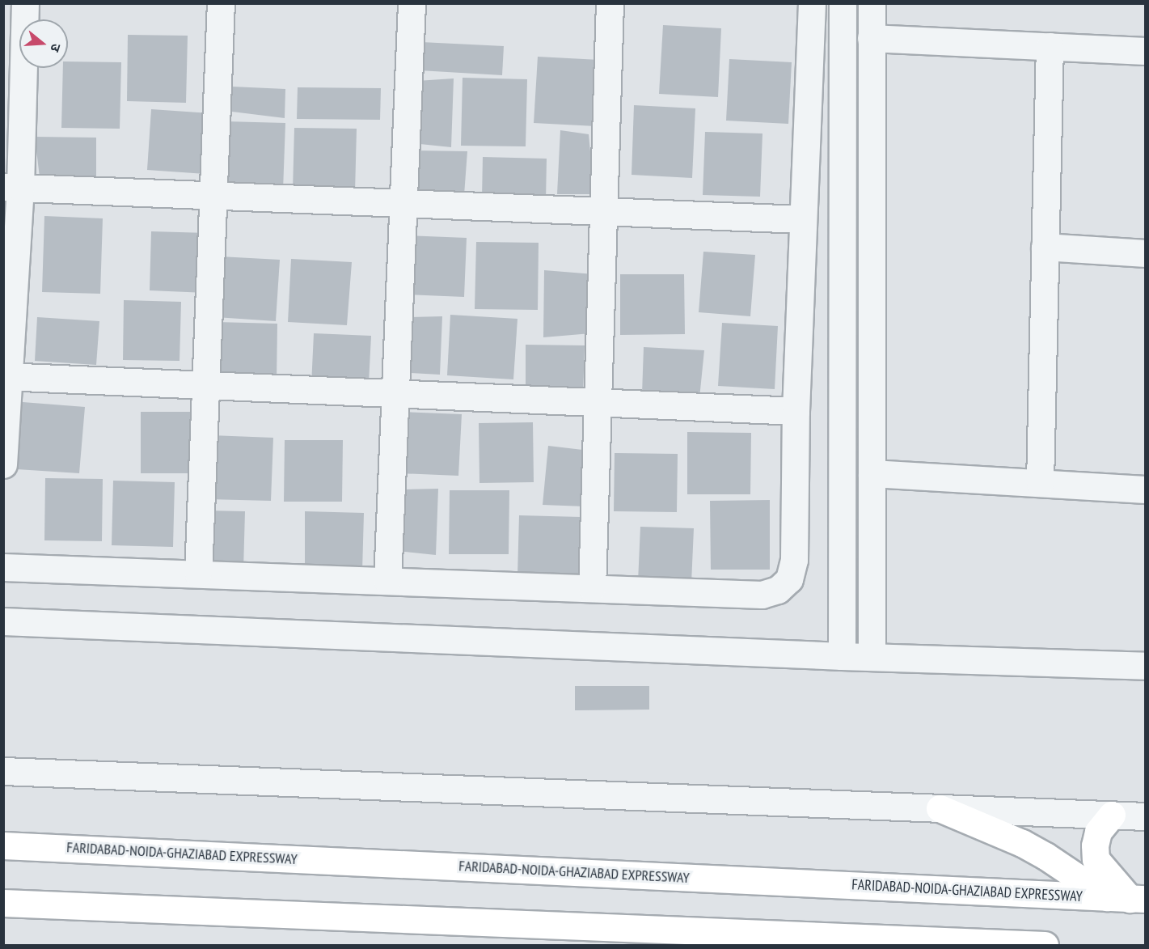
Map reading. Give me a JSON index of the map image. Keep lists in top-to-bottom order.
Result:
{
  "streets": {
    "main road": ["FARIDABAD-NOIDA-GHAZIABAD EXPRESSWAY"]
  },
  "north": "right"
}
